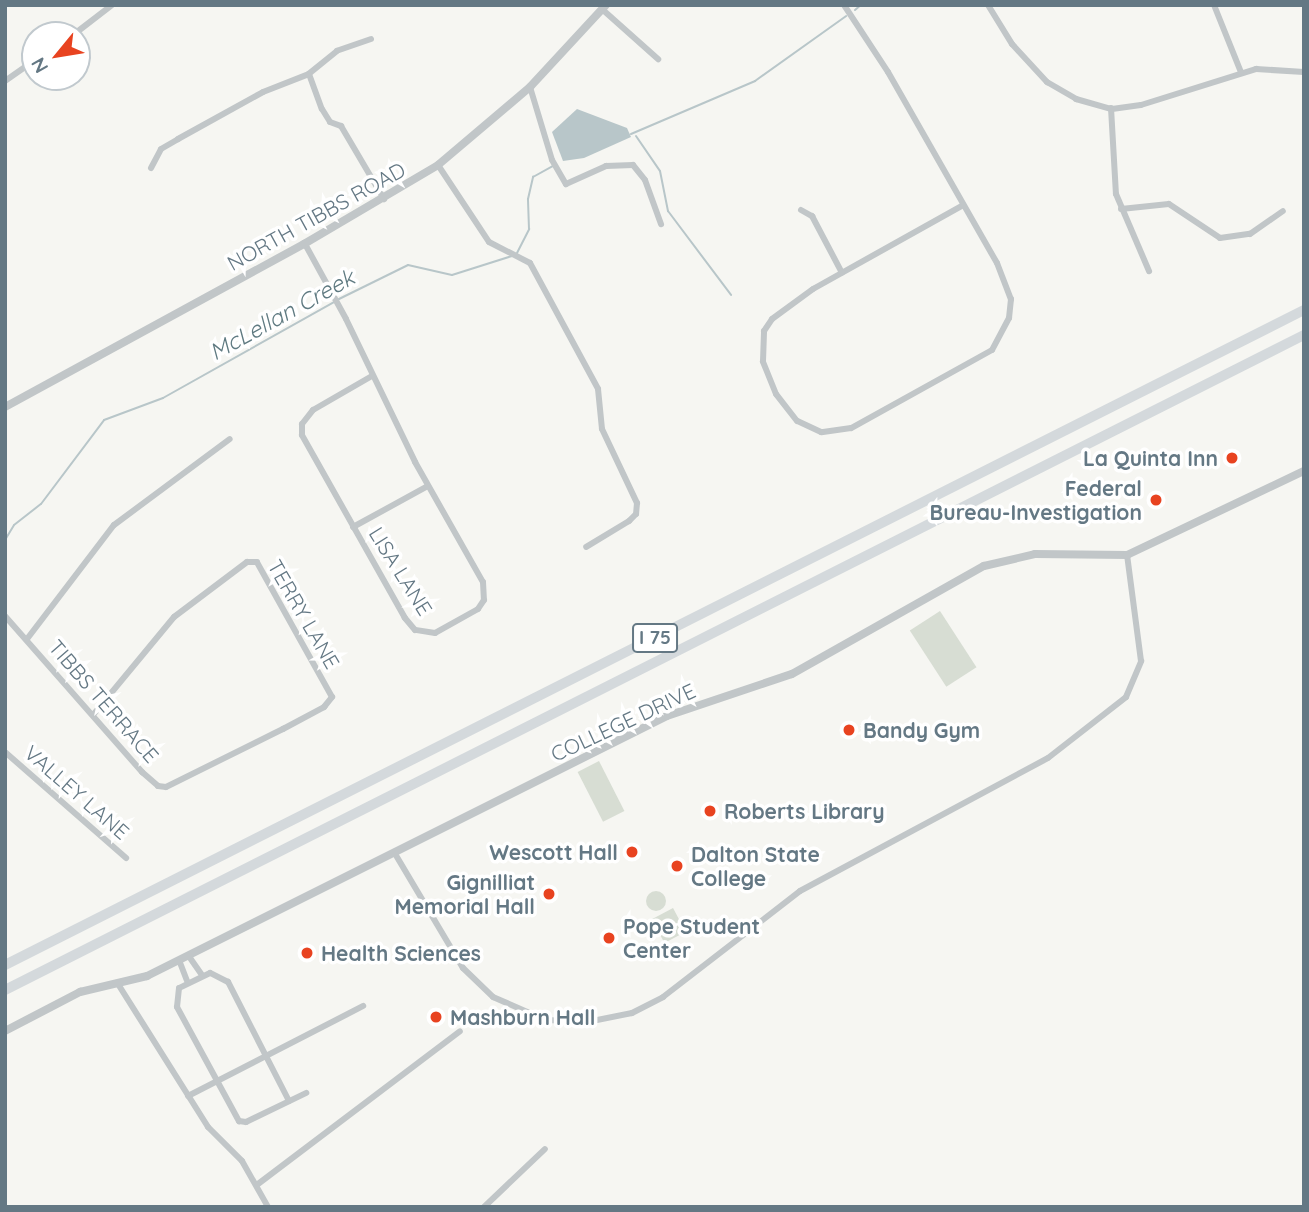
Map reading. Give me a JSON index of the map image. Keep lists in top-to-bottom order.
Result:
{
  "streets": {
    "highway": ["I 75"],
    "street": [
      "NORTH TIBBS ROAD",
      "LISA LANE",
      "TERRY LANE",
      "TIBBS TERRACE",
      "COLLEGE DRIVE",
      "VALLEY LANE"
    ]
  },
  "crossings": [
    ["NORTH TIBBS ROAD", "LISA LANE"],
    ["TERRY LANE", "TIBBS TERRACE"]
  ],
  "water": ["McLellan Creek"],
  "places": [
    "La Quinta Inn",
    "Federal Bureau-Investigation",
    "Bandy Gym",
    "Roberts Library",
    "Wescott Hall",
    "Dalton State College",
    "Gignilliat Memorial Hall",
    "Pope Student Center",
    "Health Sciences",
    "Mashburn Hall"
  ],
  "north": "bottom left"
}
